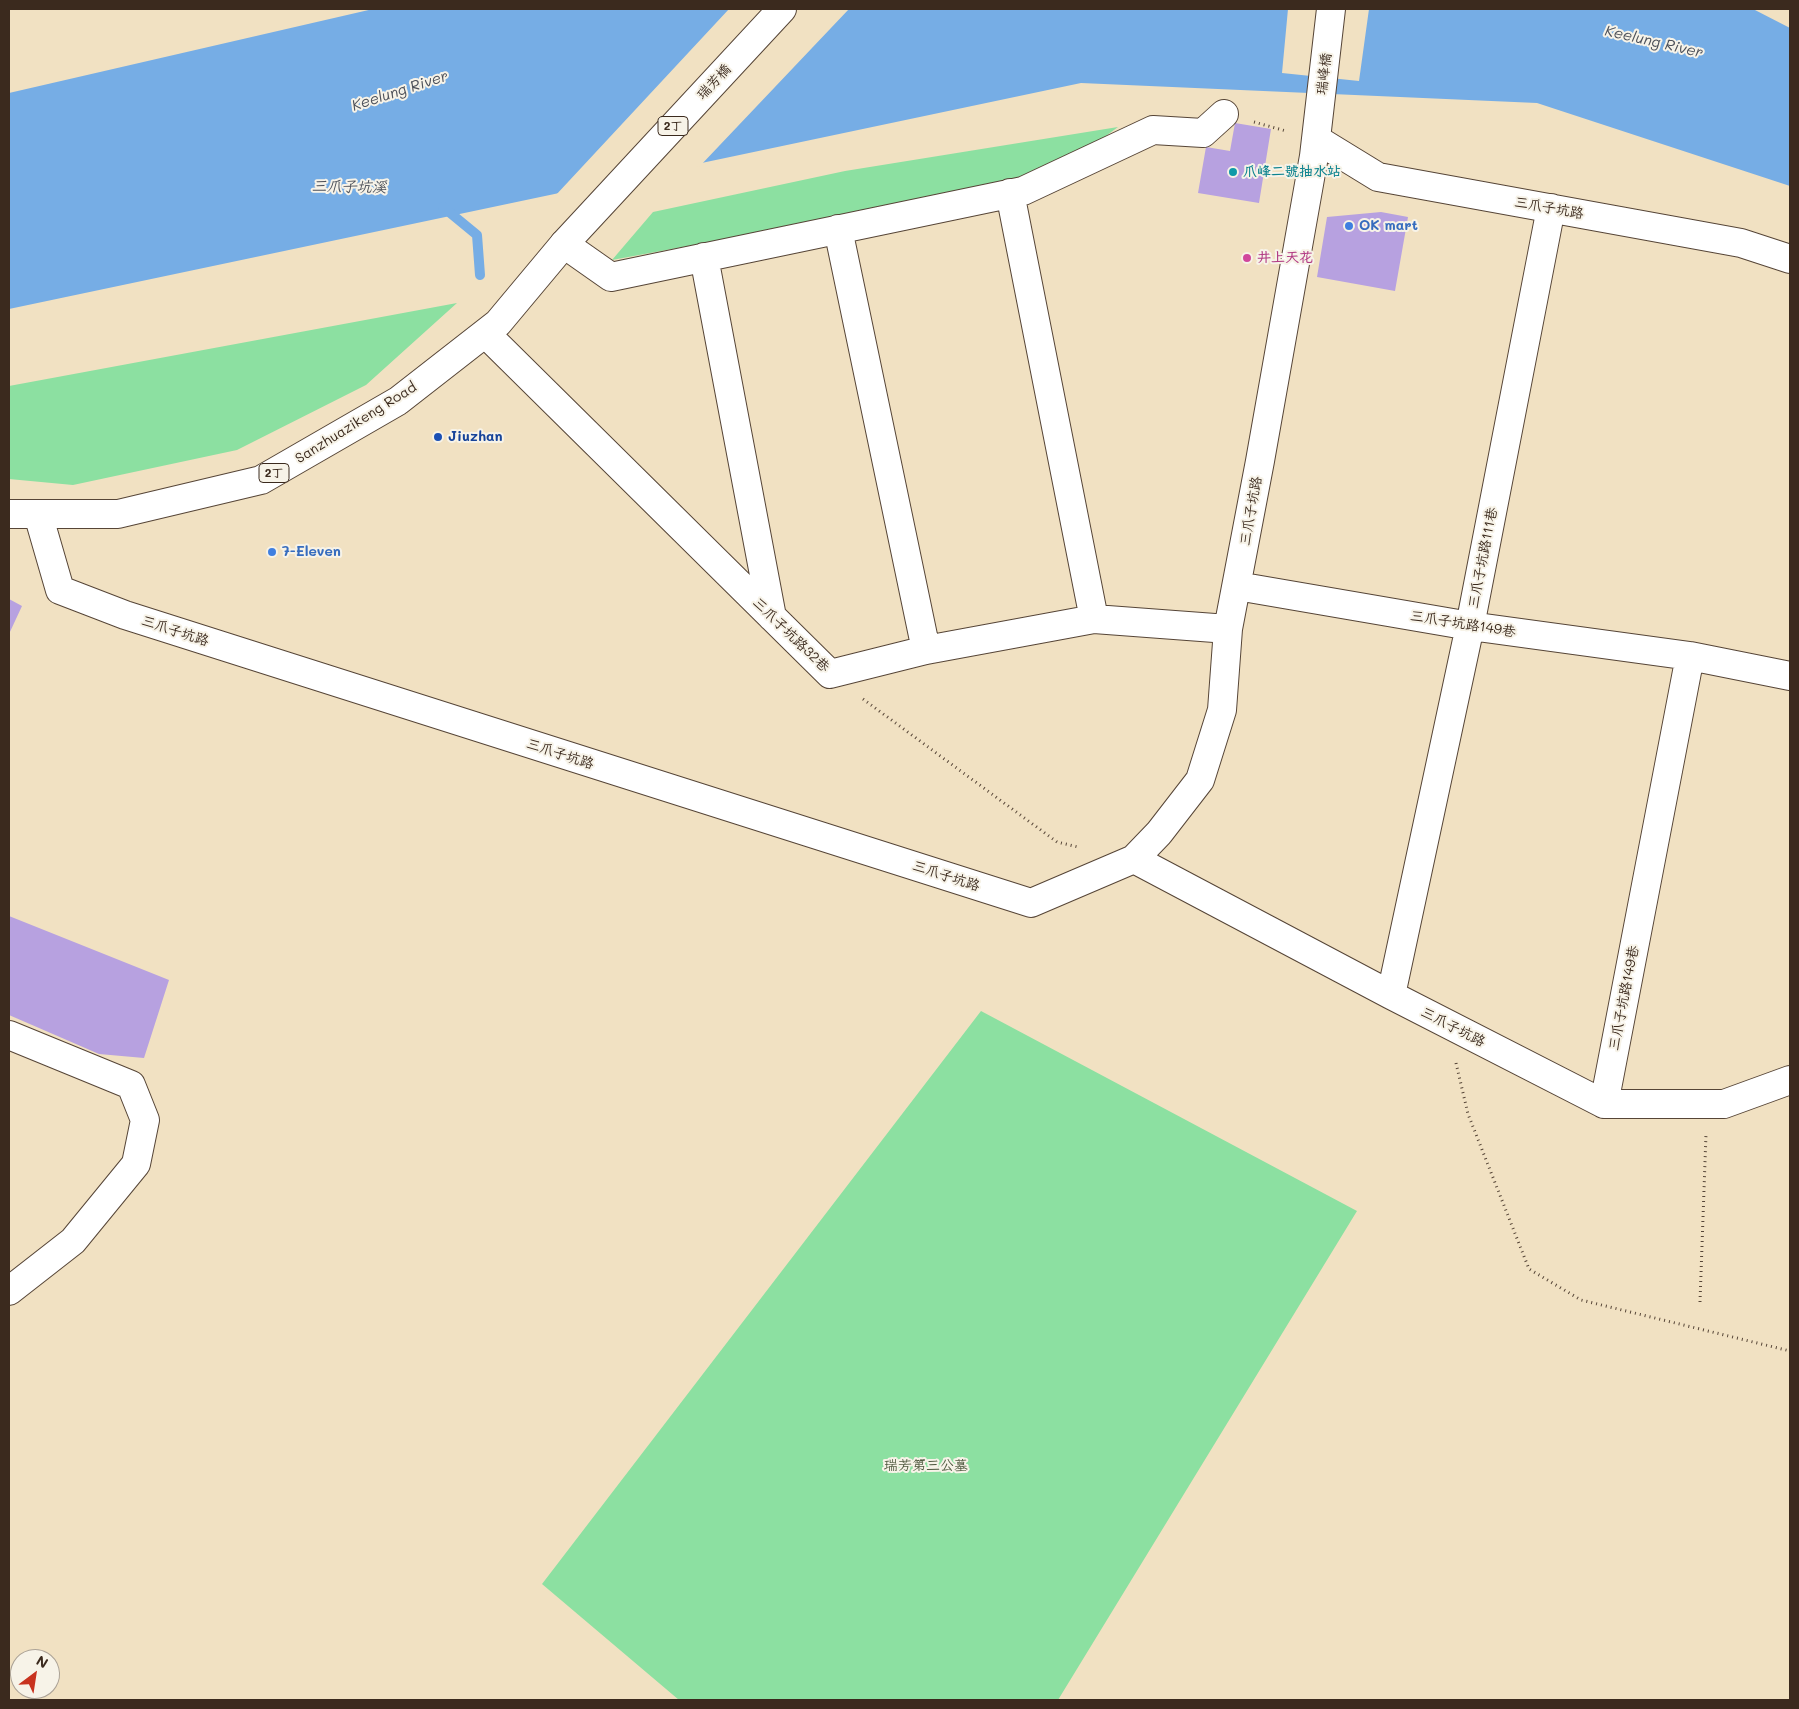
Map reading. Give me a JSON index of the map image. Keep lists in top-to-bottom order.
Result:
{
  "streets": {
    "street": [
      "瑞峰橋",
      "瑞芳橋",
      "2丁",
      "三爪子坑路",
      "Sanzhuazikeng Road",
      "三爪子坑路111巷",
      "三爪子坑路149巷",
      "三爪子坑路32巷"
    ]
  },
  "crossings": [
    ["瑞峰橋", "三爪子坑路"],
    ["瑞芳橋", "Sanzhuazikeng Road"],
    ["三爪子坑路", "Sanzhuazikeng Road"],
    ["三爪子坑路", "三爪子坑路111巷"],
    ["三爪子坑路", "三爪子坑路149巷"],
    ["三爪子坑路", "三爪子坑路32巷"],
    ["Sanzhuazikeng Road", "三爪子坑路32巷"],
    ["三爪子坑路111巷", "三爪子坑路149巷"]
  ],
  "water": ["Keelung River", "三爪子坑溪"],
  "parks": ["瑞芳第三公墓"],
  "places": [
    "爪峰二號抽水站",
    "OK mart",
    "井上天花",
    "Jiuzhan",
    "7-Eleven"
  ],
  "north": "top right"
}
